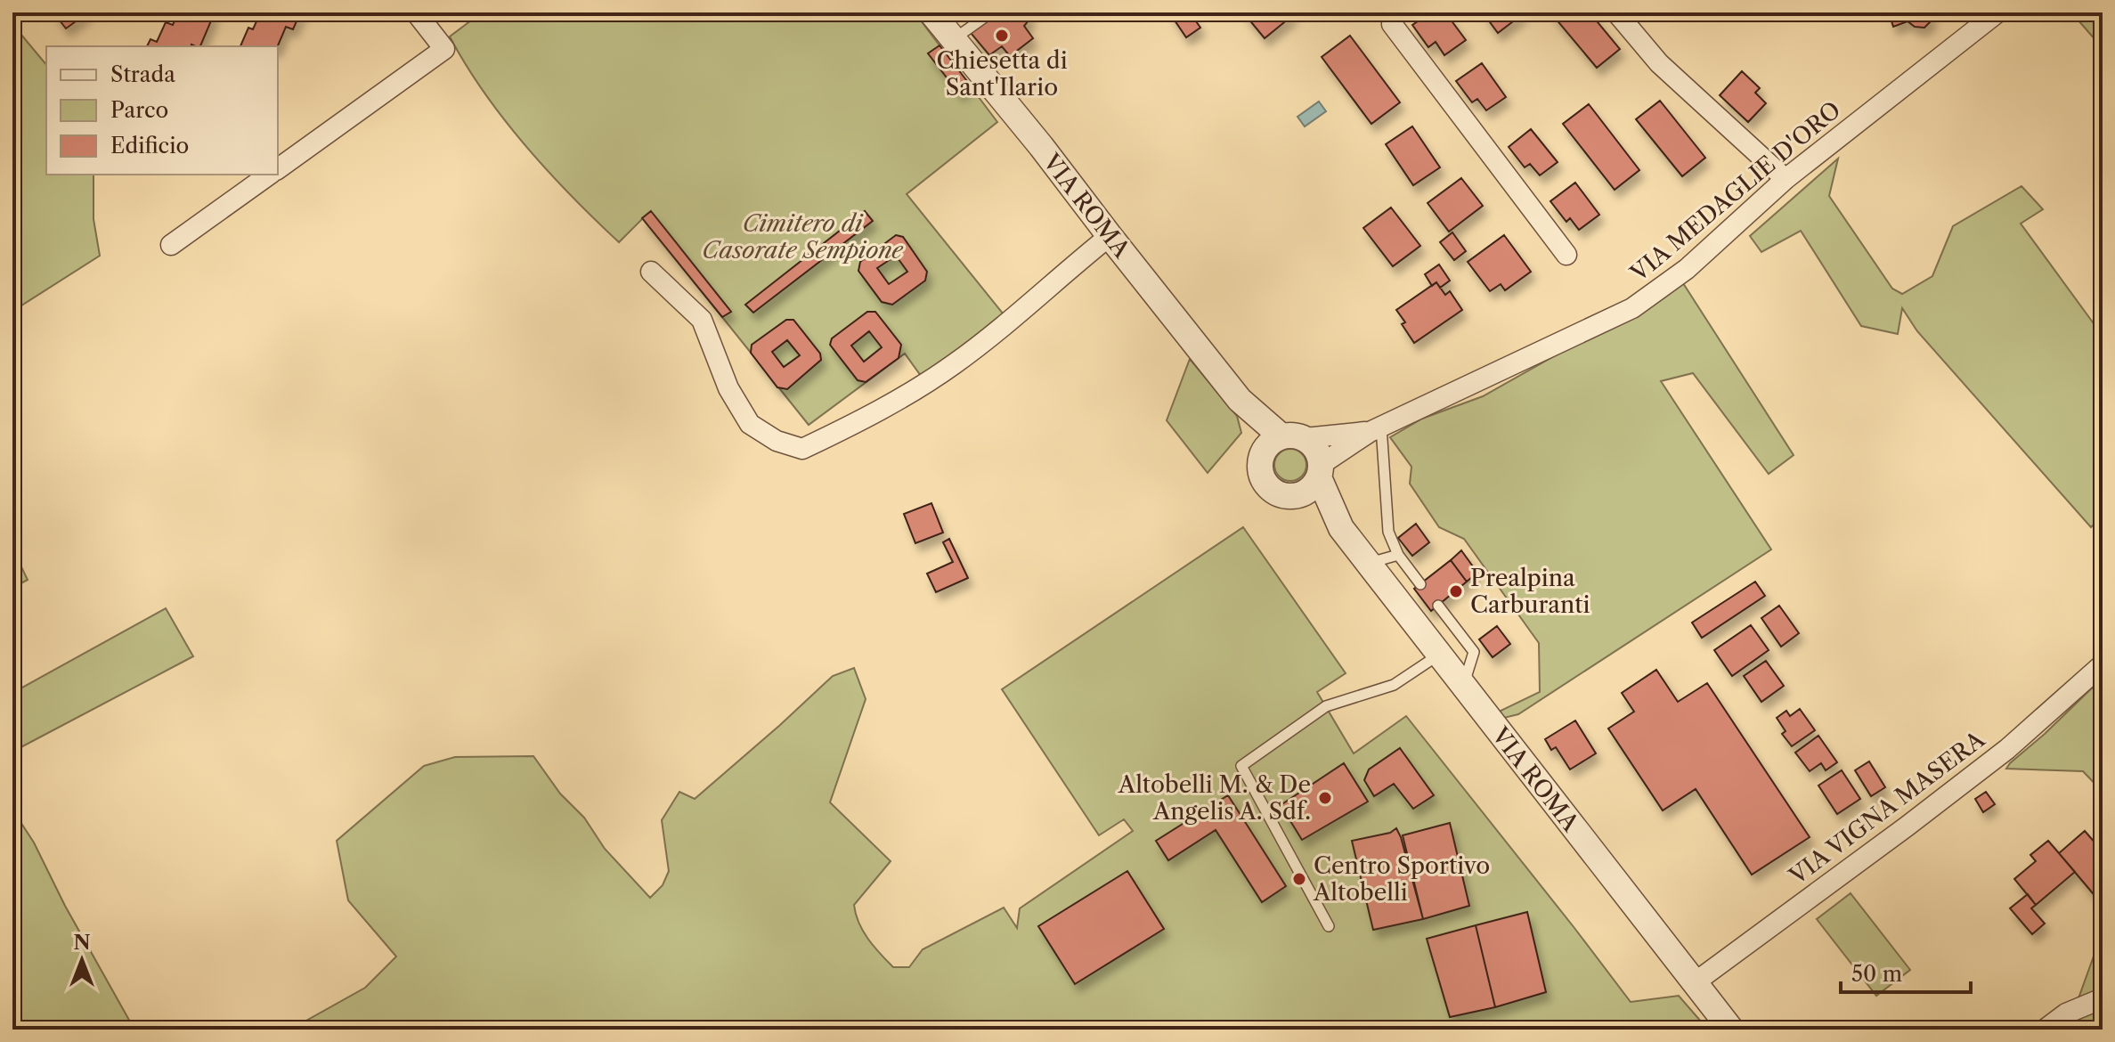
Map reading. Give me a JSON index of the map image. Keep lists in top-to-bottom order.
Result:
{
  "streets": {
    "street": ["VIA MEDAGLIE D'ORO", "VIA ROMA", "VIA VIGNA MASERA"]
  },
  "crossings": [
    ["VIA MEDAGLIE D'ORO", "VIA ROMA"],
    ["VIA ROMA", "VIA VIGNA MASERA"]
  ],
  "parks": ["Cimitero di Casorate Sempione"],
  "places": [
    "Chiesetta di Sant'Ilario",
    "Prealpina Carburanti",
    "Altobelli M. & De Angelis A. Sdf.",
    "Centro Sportivo Altobelli"
  ],
  "legend": ["Strada", "Parco", "Edificio"],
  "scale_bar": "50 m",
  "north": "top"
}
